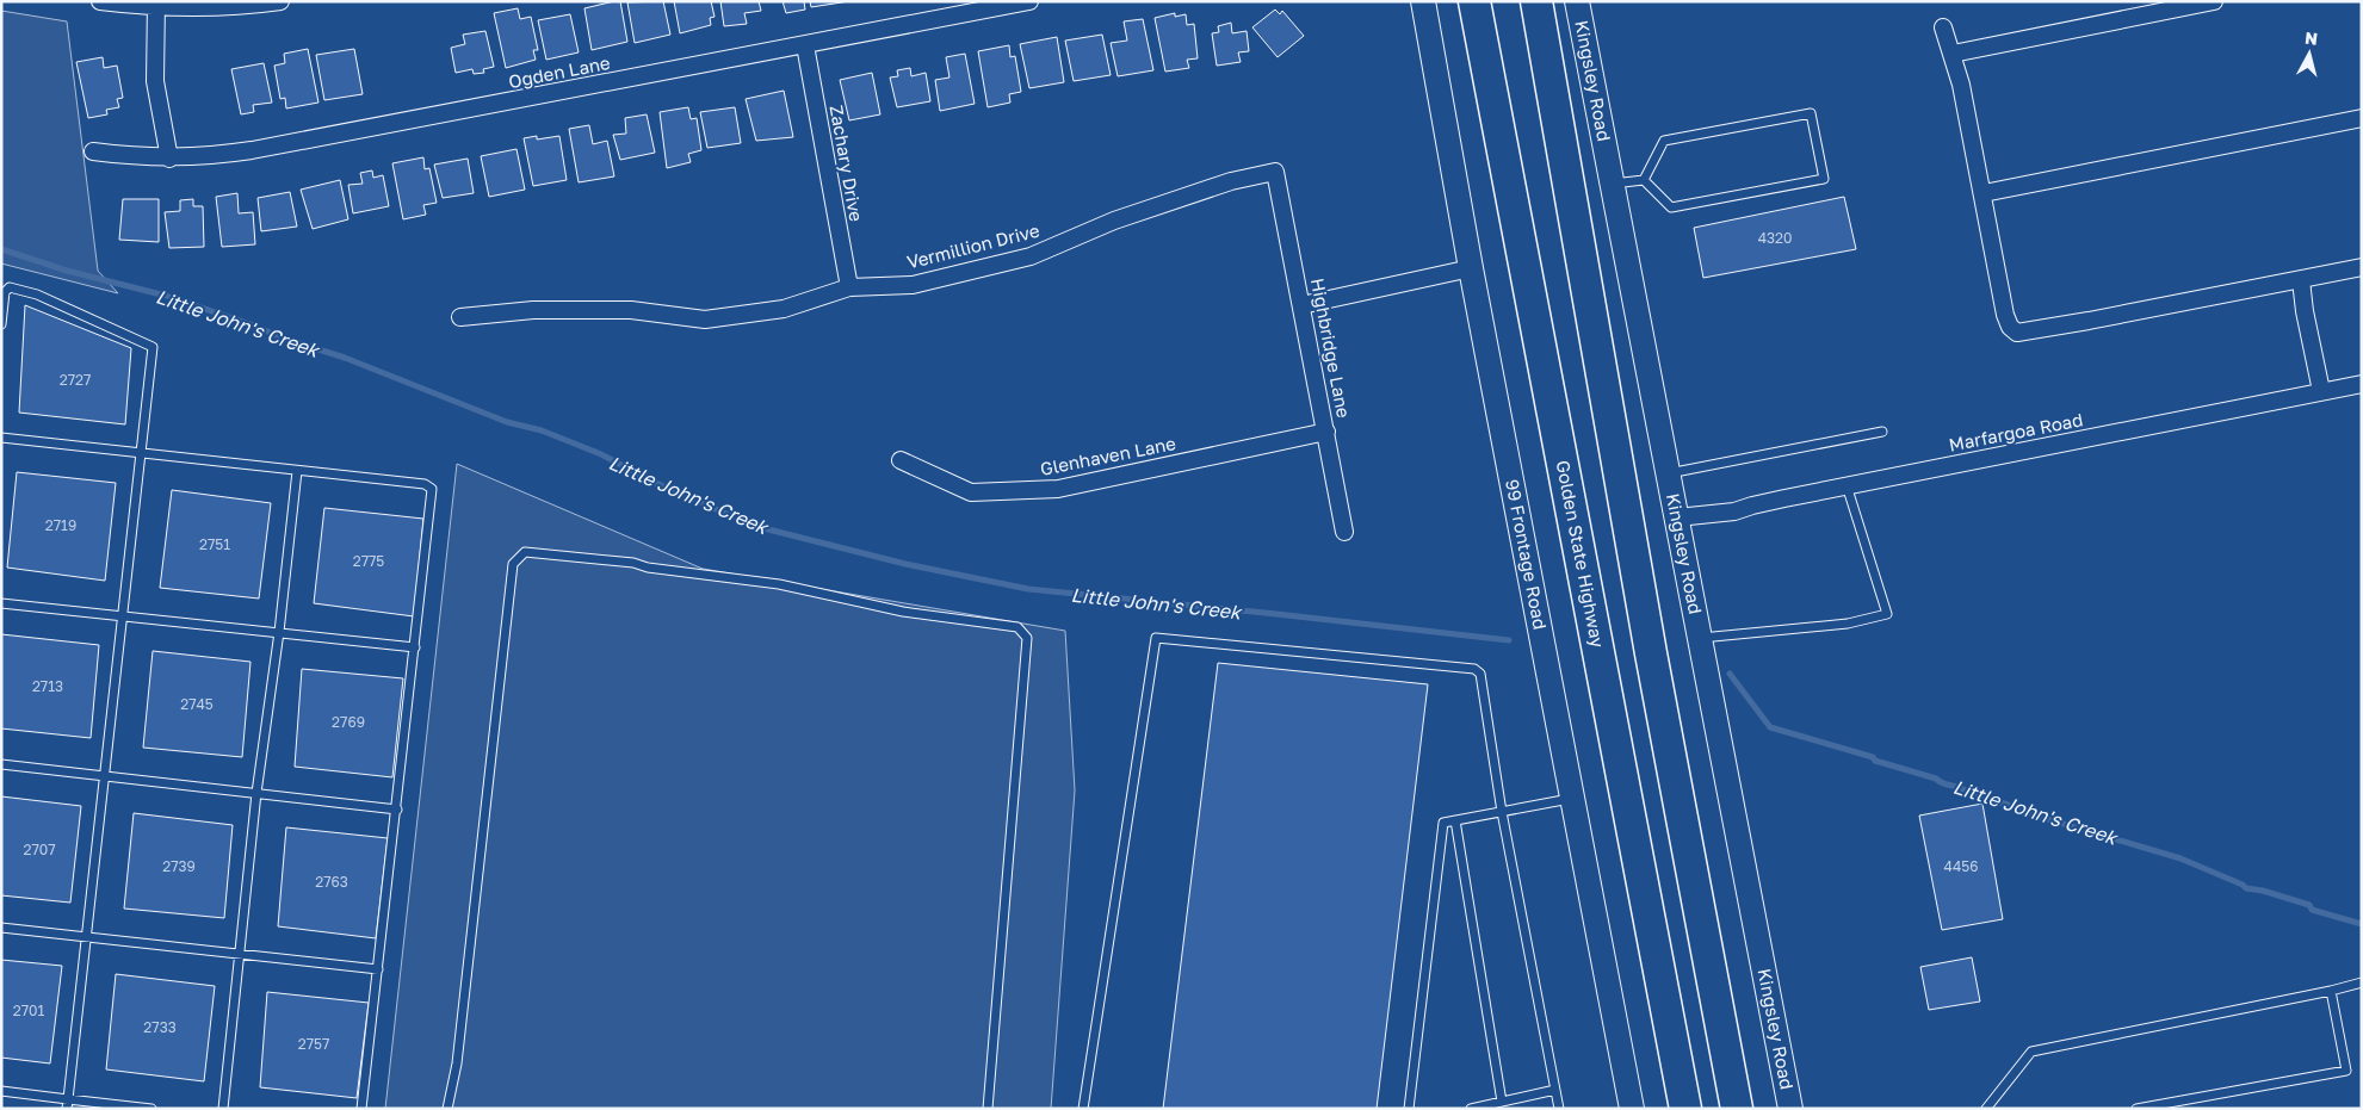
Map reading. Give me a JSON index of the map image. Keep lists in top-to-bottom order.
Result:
{
  "streets": {
    "highway": ["Golden State Highway"],
    "street": [
      "Ogden Lane",
      "Kingsley Road",
      "Zachary Drive",
      "Vermillion Drive",
      "Highbridge Lane",
      "Marfargoa Road",
      "Glenhaven Lane",
      "99 Frontage Road"
    ]
  },
  "crossings": [
    ["Ogden Lane", "Zachary Drive"],
    ["Kingsley Road", "Marfargoa Road"],
    ["Zachary Drive", "Vermillion Drive"],
    ["Vermillion Drive", "Highbridge Lane"],
    ["Highbridge Lane", "Glenhaven Lane"]
  ],
  "water": ["Little John's Creek"],
  "house_numbers": [
    "4320",
    "2727",
    "2719",
    "2751",
    "2775",
    "2713",
    "2745",
    "2769",
    "2707",
    "2739",
    "4456",
    "2763",
    "2701",
    "2733",
    "2757"
  ],
  "north": "top"
}
